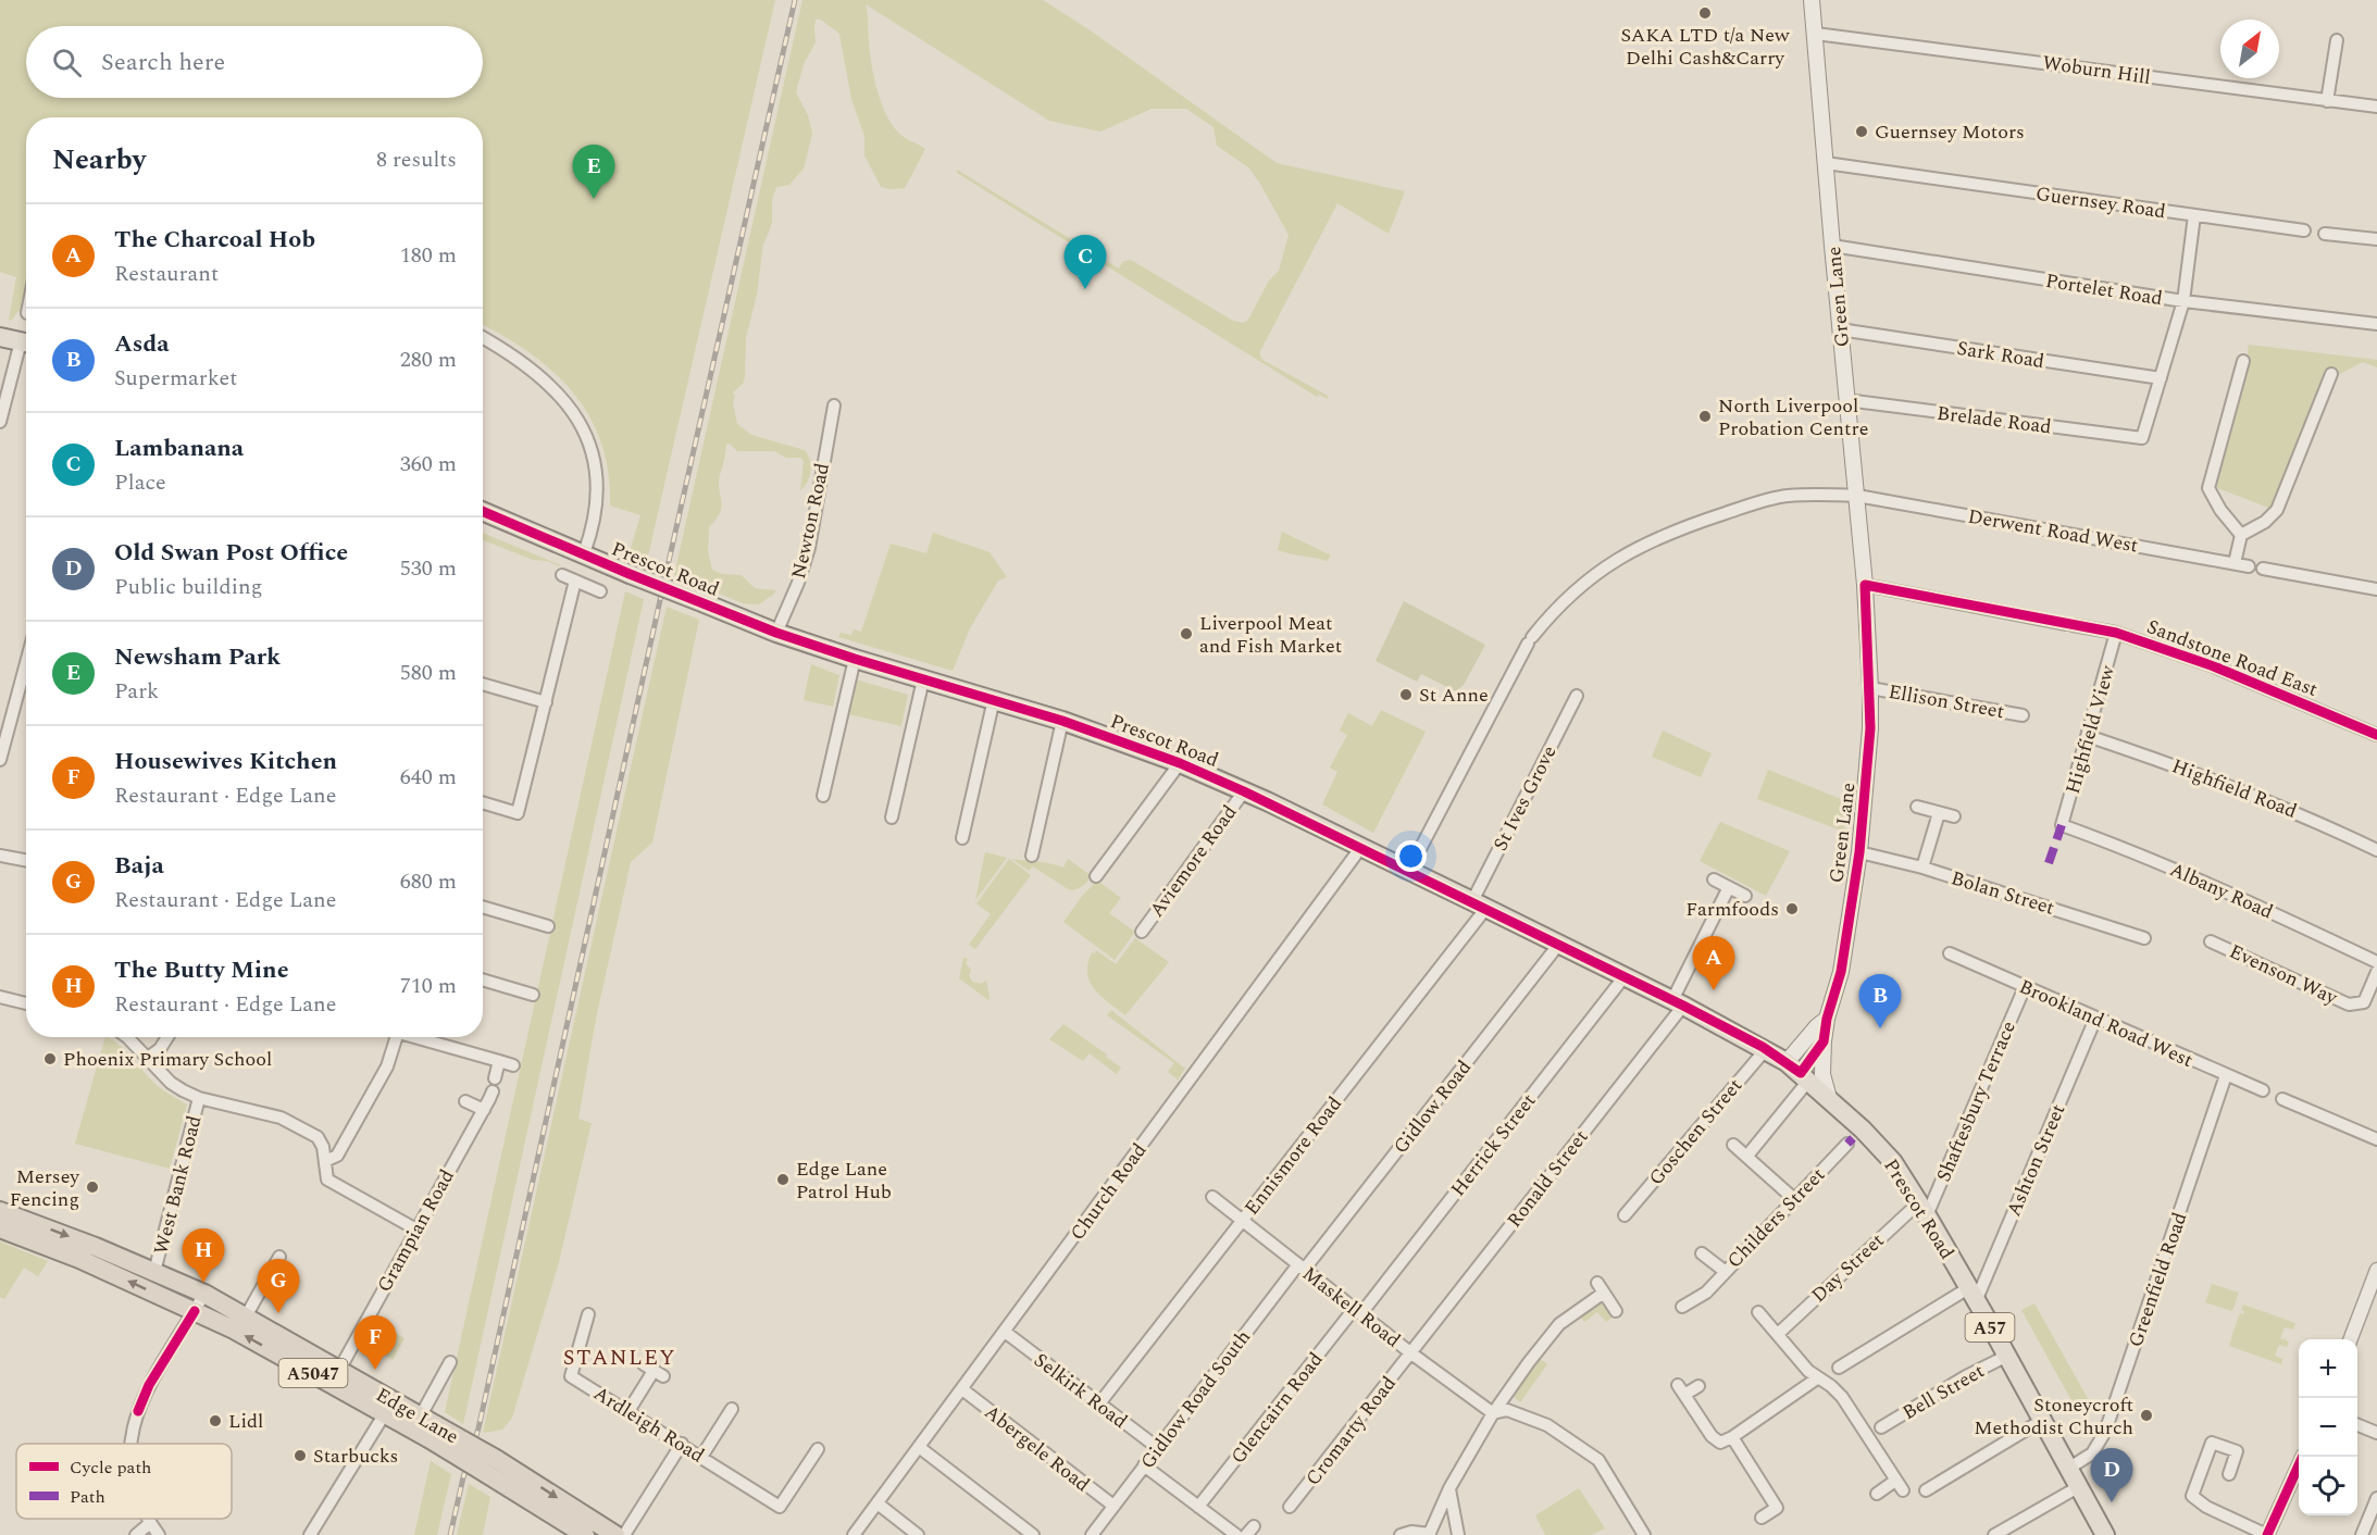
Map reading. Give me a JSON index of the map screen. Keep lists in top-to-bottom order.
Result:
{
  "streets": {
    "highway": ["A5047", "Edge Lane"],
    "main road": ["Green Lane", "Prescot Road", "A57"],
    "street": [
      "Woburn Hill",
      "Guernsey Road",
      "Portelet Road",
      "Sark Road",
      "Brelade Road",
      "Newton Road",
      "Derwent Road West",
      "Sandstone Road East",
      "Ellison Street",
      "Highfield View",
      "Highfield Road",
      "St Ives Grove",
      "Aviemore Road",
      "Albany Road",
      "Bolan Street",
      "Evenson Way",
      "Brookland Road West",
      "Shaftesbury Terrace",
      "Gidlow Road",
      "Goschen Street",
      "Herrick Street",
      "Ennismore Road",
      "Ashton Street",
      "Ronald Street",
      "West Bank Road",
      "Church Road",
      "Childers Street",
      "Grampian Road",
      "Day Street",
      "Greenfield Road",
      "Maskell Road",
      "Selkirk Road",
      "Bell Street",
      "Gidlow Road South",
      "Glencairn Road",
      "Ardleigh Road",
      "Cromarty Road",
      "Abergele Road"
    ]
  },
  "crossings": [
    ["Woburn Hill", "Green Lane"],
    ["Guernsey Road", "Green Lane"],
    ["Portelet Road", "Green Lane"],
    ["Green Lane", "Sark Road"],
    ["Green Lane", "Brelade Road"],
    ["Green Lane", "Derwent Road West"],
    ["Green Lane", "Prescot Road"],
    ["Green Lane", "Sandstone Road East"],
    ["Green Lane", "Ellison Street"],
    ["Green Lane", "Bolan Street"],
    ["Sark Road", "Brelade Road"],
    ["Newton Road", "Prescot Road"],
    ["Derwent Road West", "Prescot Road"],
    ["Prescot Road", "St Ives Grove"],
    ["Prescot Road", "Aviemore Road"],
    ["Prescot Road", "Shaftesbury Terrace"],
    ["Prescot Road", "Gidlow Road"],
    ["Prescot Road", "Goschen Street"],
    ["Prescot Road", "Herrick Street"],
    ["Prescot Road", "Ennismore Road"],
    ["Prescot Road", "Ashton Street"],
    ["Prescot Road", "Ronald Street"],
    ["Prescot Road", "Church Road"],
    ["Prescot Road", "Day Street"],
    ["Prescot Road", "Greenfield Road"],
    ["Prescot Road", "Bell Street"],
    ["Sandstone Road East", "Highfield View"],
    ["Highfield View", "Highfield Road"],
    ["Highfield View", "Albany Road"],
    ["St Ives Grove", "Ennismore Road"],
    ["Brookland Road West", "Shaftesbury Terrace"],
    ["Brookland Road West", "Ashton Street"],
    ["Brookland Road West", "Greenfield Road"],
    ["Shaftesbury Terrace", "Day Street"],
    ["Gidlow Road", "Maskell Road"],
    ["Gidlow Road", "Gidlow Road South"],
    ["Herrick Street", "Maskell Road"],
    ["Herrick Street", "Glencairn Road"],
    ["Ennismore Road", "Maskell Road"],
    ["Ennismore Road", "Selkirk Road"],
    ["Ronald Street", "Maskell Road"],
    ["Ronald Street", "Cromarty Road"],
    ["West Bank Road", "Edge Lane"],
    ["Church Road", "Selkirk Road"],
    ["Church Road", "Abergele Road"],
    ["Grampian Road", "Edge Lane"],
    ["Maskell Road", "Gidlow Road South"],
    ["Maskell Road", "Glencairn Road"],
    ["Maskell Road", "Cromarty Road"],
    ["Selkirk Road", "Gidlow Road South"],
    ["Gidlow Road South", "Abergele Road"]
  ],
  "districts": ["STANLEY"],
  "places": [
    "SAKA LTD t/a New Delhi Cash&Carry",
    "Guernsey Motors",
    "North Liverpool Probation Centre",
    "Liverpool Meat and Fish Market",
    "St Anne",
    "Farmfoods",
    "Phoenix Primary School",
    "Edge Lane Patrol Hub",
    "Mersey Fencing",
    "Stoneycroft Methodist Church",
    "Lidl",
    "Starbucks"
  ],
  "legend": ["Cycle path", "Path"],
  "north": "top right",
  "page": {
    "search": "Search here",
    "heading": ["Nearby", "8 results"],
    "pins": [
      "E",
      "C",
      "A",
      "B",
      "H",
      "G",
      "F",
      "D"
    ],
    "list": [
      {
        "mark": "A",
        "name": "The Charcoal Hob",
        "note": "Restaurant",
        "value": "180 m"
      },
      {
        "mark": "B",
        "name": "Asda",
        "note": "Supermarket",
        "value": "280 m"
      },
      {
        "mark": "C",
        "name": "Lambanana",
        "note": "Place",
        "value": "360 m"
      },
      {
        "mark": "D",
        "name": "Old Swan Post Office",
        "note": "Public building",
        "value": "530 m"
      },
      {
        "mark": "E",
        "name": "Newsham Park",
        "note": "Park",
        "value": "580 m"
      },
      {
        "mark": "F",
        "name": "Housewives Kitchen",
        "note": "Restaurant · Edge Lane",
        "value": "640 m"
      },
      {
        "mark": "G",
        "name": "Baja",
        "note": "Restaurant · Edge Lane",
        "value": "680 m"
      },
      {
        "mark": "H",
        "name": "The Butty Mine",
        "note": "Restaurant · Edge Lane",
        "value": "710 m"
      }
    ],
    "map_buttons": ["+", "−"]
  }
}
